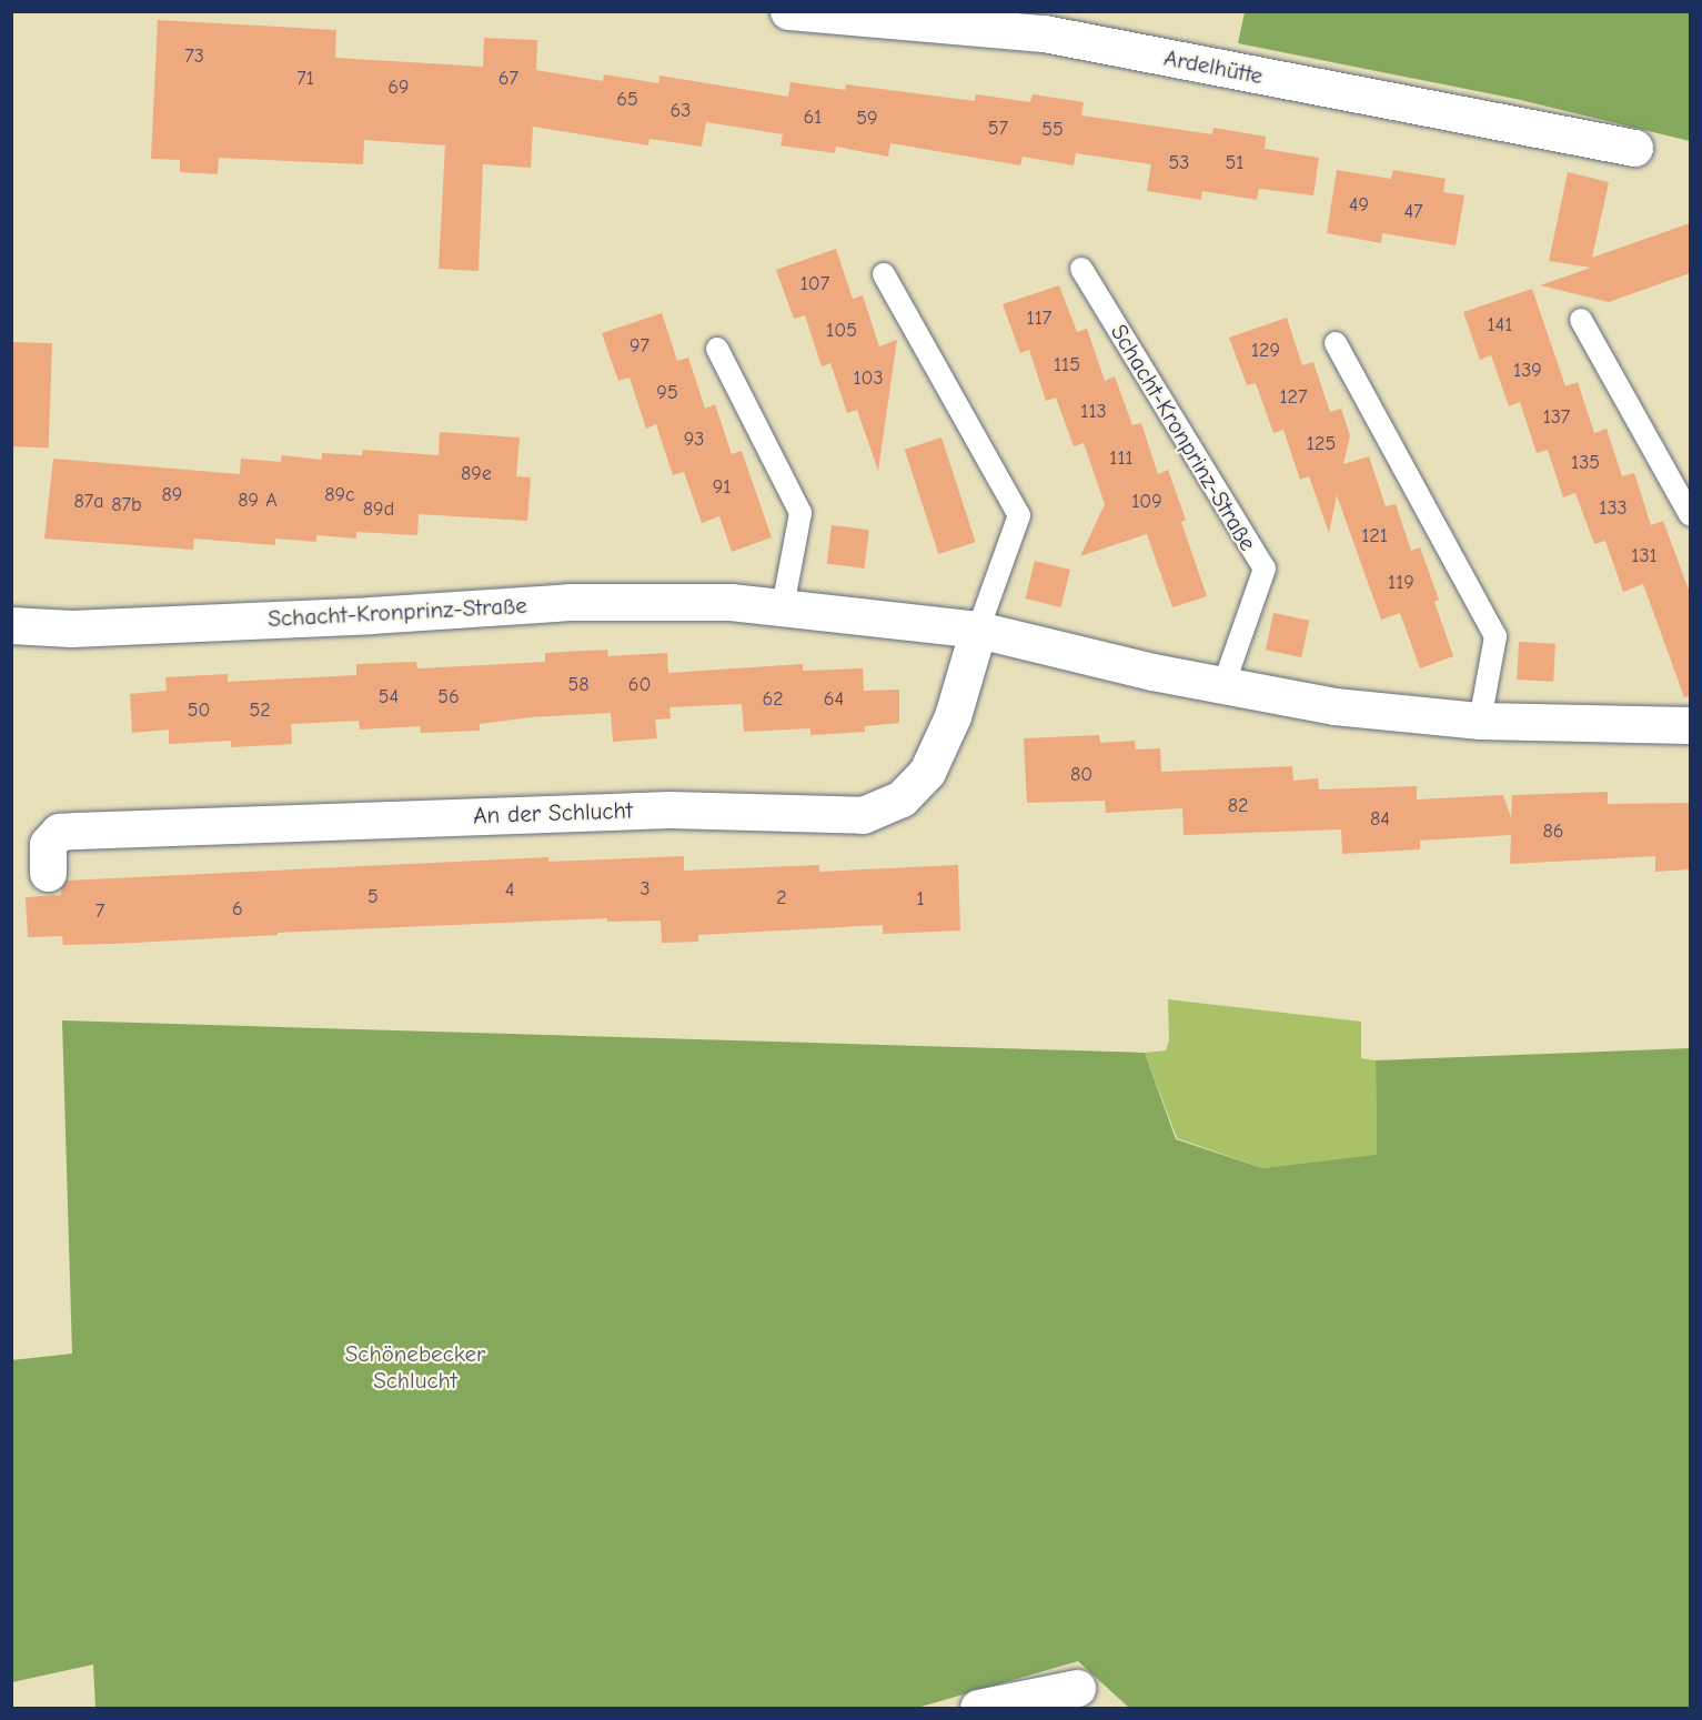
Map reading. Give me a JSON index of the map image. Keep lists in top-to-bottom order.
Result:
{
  "streets": {
    "street": ["Ardelhütte", "Schacht-Kronprinz-Straße", "An der Schlucht"]
  },
  "crossings": [
    ["Schacht-Kronprinz-Straße", "An der Schlucht"]
  ],
  "parks": ["Schönebecker Schlucht"],
  "house_numbers": [
    "73",
    "71",
    "67",
    "69",
    "65",
    "63",
    "61",
    "59",
    "57",
    "55",
    "53",
    "51",
    "49",
    "47",
    "107",
    "117",
    "141",
    "105",
    "97",
    "129",
    "115",
    "139",
    "103",
    "95",
    "127",
    "113",
    "137",
    "93",
    "125",
    "111",
    "135",
    "89e",
    "91",
    "89",
    "89c",
    "89 A",
    "87a",
    "109",
    "87b",
    "133",
    "89d",
    "121",
    "131",
    "119",
    "58",
    "60",
    "54",
    "56",
    "62",
    "64",
    "50",
    "52",
    "80",
    "82",
    "84",
    "86",
    "3",
    "4",
    "5",
    "2",
    "1",
    "6",
    "7"
  ]
}
